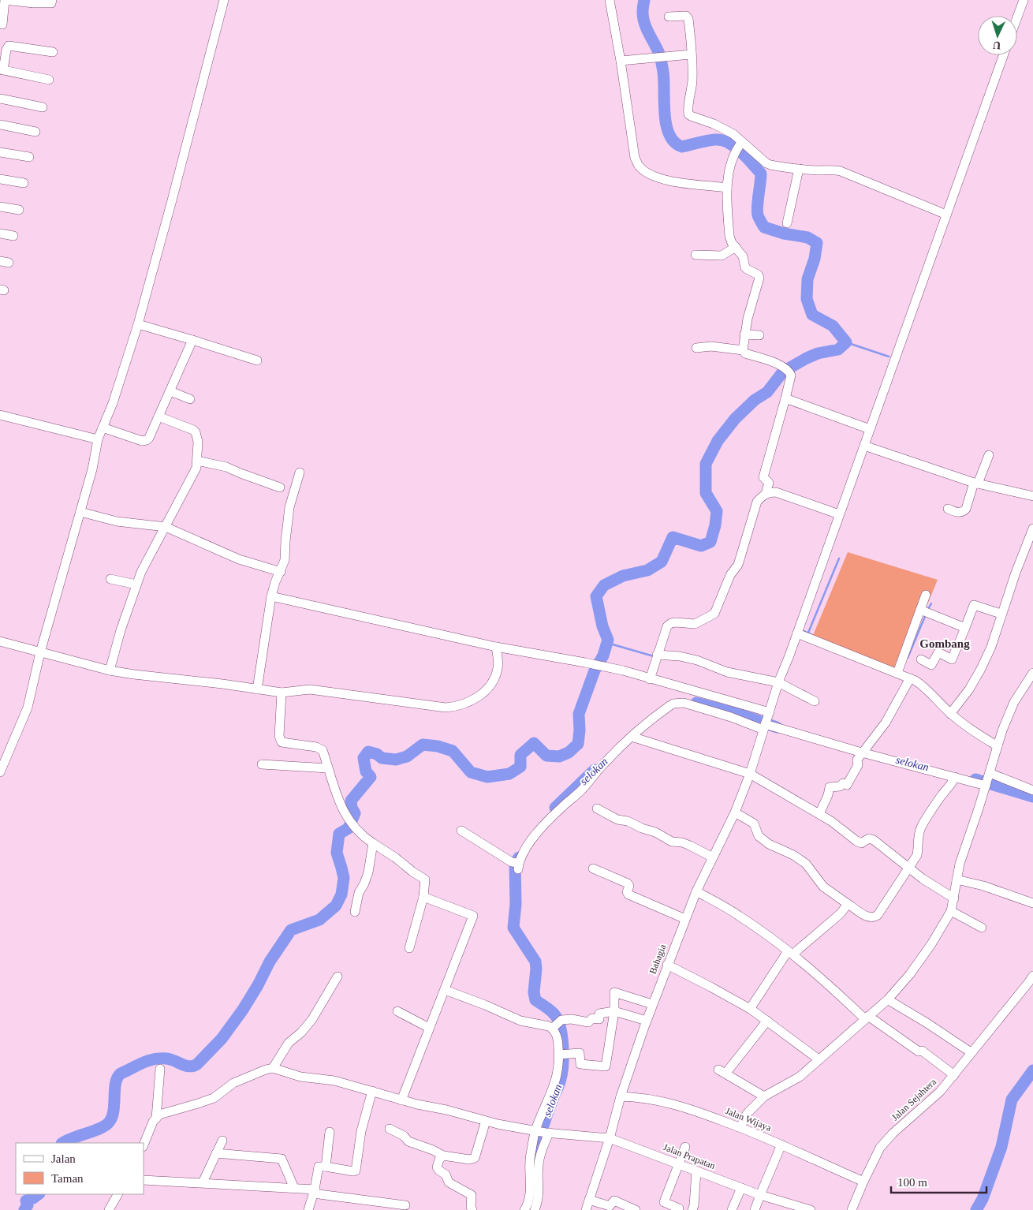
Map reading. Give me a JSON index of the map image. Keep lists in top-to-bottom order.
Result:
{
  "streets": {
    "street": [
      "Bahagia",
      "Jalan Sejahtera",
      "Jalan Wijaya",
      "Jalan Prapatan"
    ]
  },
  "crossings": [
    ["Bahagia", "Jalan Wijaya"],
    ["Bahagia", "Jalan Prapatan"],
    ["Jalan Sejahtera", "Jalan Wijaya"]
  ],
  "districts": ["Gombang"],
  "water": ["selokan"],
  "legend": ["Jalan", "Taman"],
  "scale_bar": "100 m",
  "north": "bottom"
}
